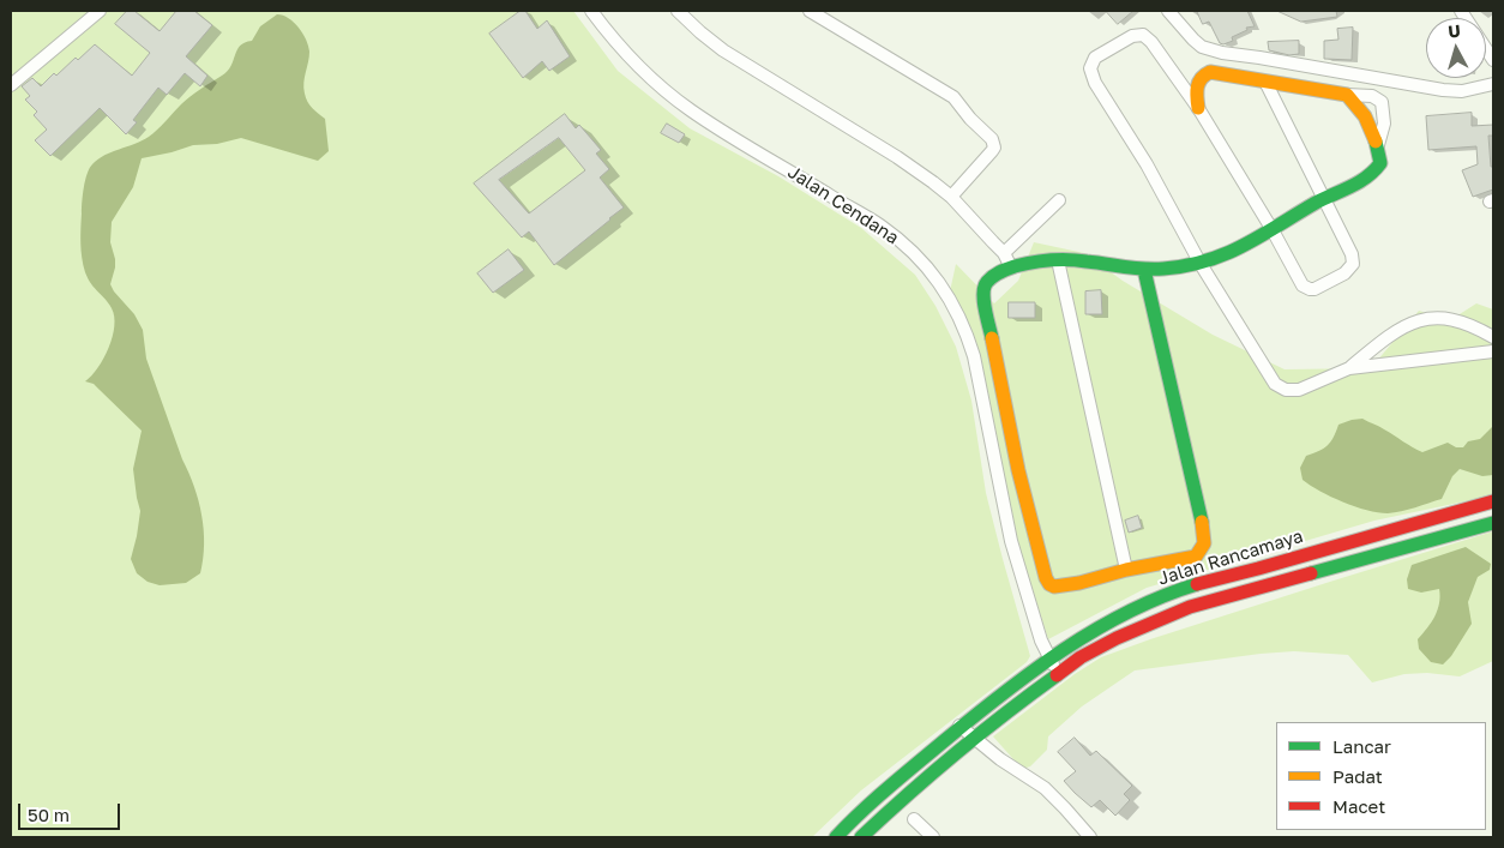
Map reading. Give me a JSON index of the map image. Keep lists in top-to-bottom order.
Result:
{
  "streets": {
    "street": ["Jalan Cendana", "Jalan Rancamaya"]
  },
  "crossings": [
    ["Jalan Cendana", "Jalan Rancamaya"]
  ],
  "legend": ["Lancar", "Padat", "Macet"],
  "scale_bar": "50 m",
  "north": "top"
}
